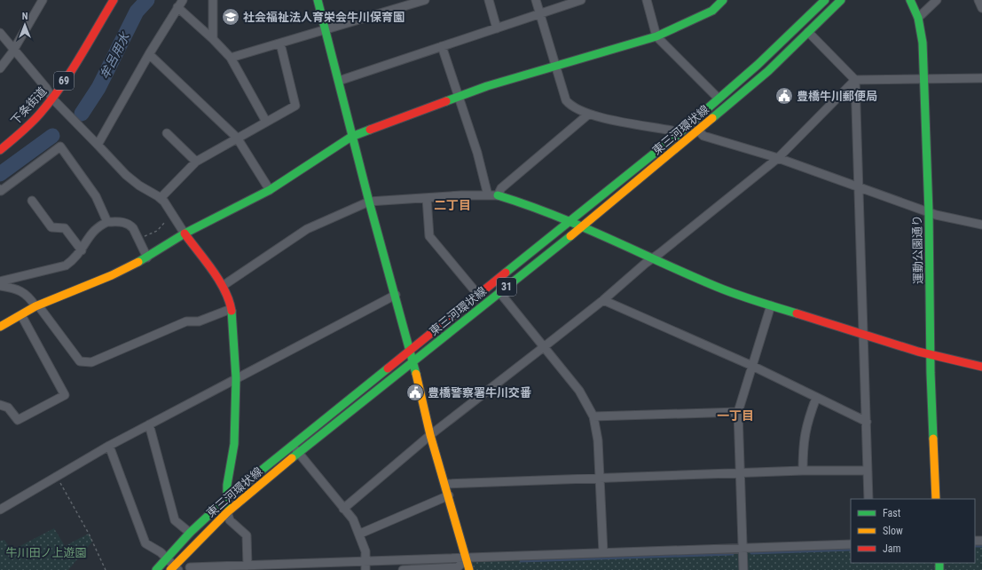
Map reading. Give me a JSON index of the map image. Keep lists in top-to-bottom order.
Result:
{
  "streets": {
    "street": [
      "69",
      "下条街道",
      "東三河環状線",
      "運動公園通り",
      "31"
    ]
  },
  "districts": ["二丁目", "一丁目"],
  "water": ["牟呂用水"],
  "parks": ["牛川田ノ上遊園"],
  "places": {
    "school or university": ["社会福祉法人育栄会牛川保育園"],
    "public building": ["豊橋牛川郵便局", "豊橋警察署牛川交番"]
  },
  "legend": ["Fast", "Slow", "Jam"],
  "north": "top"
}
